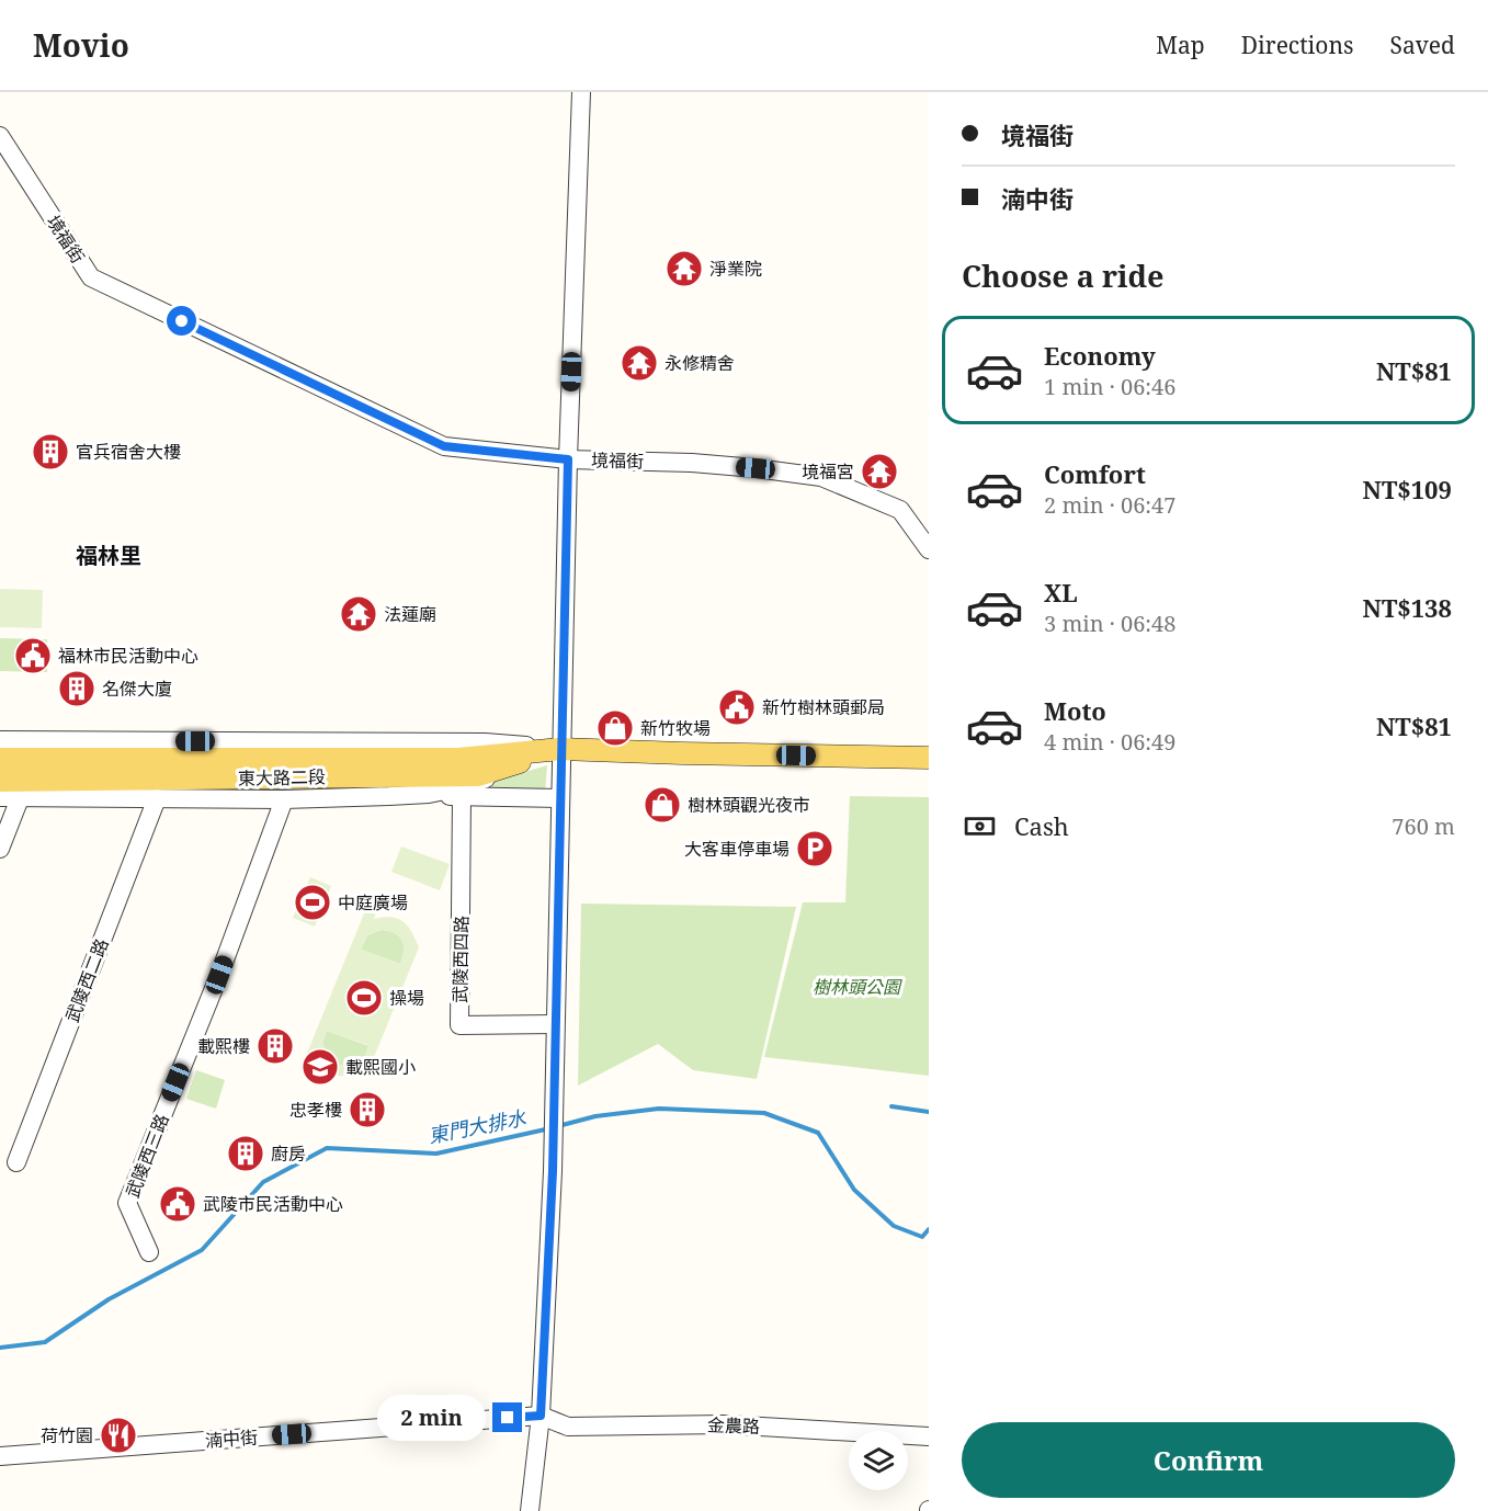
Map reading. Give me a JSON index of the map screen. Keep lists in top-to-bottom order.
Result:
{
  "streets": {
    "main road": ["東大路二段"],
    "street": [
      "境福街",
      "武陵西四路",
      "武陵西二路",
      "武陵西三路",
      "金農路",
      "湳中街"
    ]
  },
  "crossings": [
    ["東大路二段", "武陵西四路"],
    ["東大路二段", "武陵西二路"],
    ["東大路二段", "武陵西三路"],
    ["金農路", "湳中街"]
  ],
  "districts": ["福林里"],
  "water": ["東門大排水"],
  "parks": ["樹林頭公園"],
  "places": {
    "temple": [
      "淨業院",
      "永修精舍",
      "境福宮",
      "法蓮廟"
    ],
    "building": [
      "官兵宿舍大樓",
      "名傑大廈",
      "載熙樓",
      "忠孝樓",
      "廚房"
    ],
    "public building": ["福林市民活動中心", "新竹樹林頭郵局", "武陵市民活動中心"],
    "shop": ["新竹牧場", "樹林頭觀光夜市"],
    "parking": ["大客車停車場"],
    "sports": ["中庭廣場", "操場"],
    "school or university": ["載熙國小"],
    "restaurant": ["荷竹園"]
  },
  "page": {
    "header": "Movio",
    "nav": ["Map", "Directions", "Saved"],
    "banner": ["境福街", "湳中街"],
    "heading": "Choose a ride",
    "list": [
      {
        "name": "Economy",
        "note": "1 min · 06:46",
        "value": "NT$81"
      },
      {
        "name": "Comfort",
        "note": "2 min · 06:47",
        "value": "NT$109"
      },
      {
        "name": "XL",
        "note": "3 min · 06:48",
        "value": "NT$138"
      },
      {
        "name": "Moto",
        "note": "4 min · 06:49",
        "value": "NT$81"
      }
    ],
    "pay": ["Cash", "760 m"],
    "bubble": "2 min",
    "buttons": "Confirm"
  }
}
